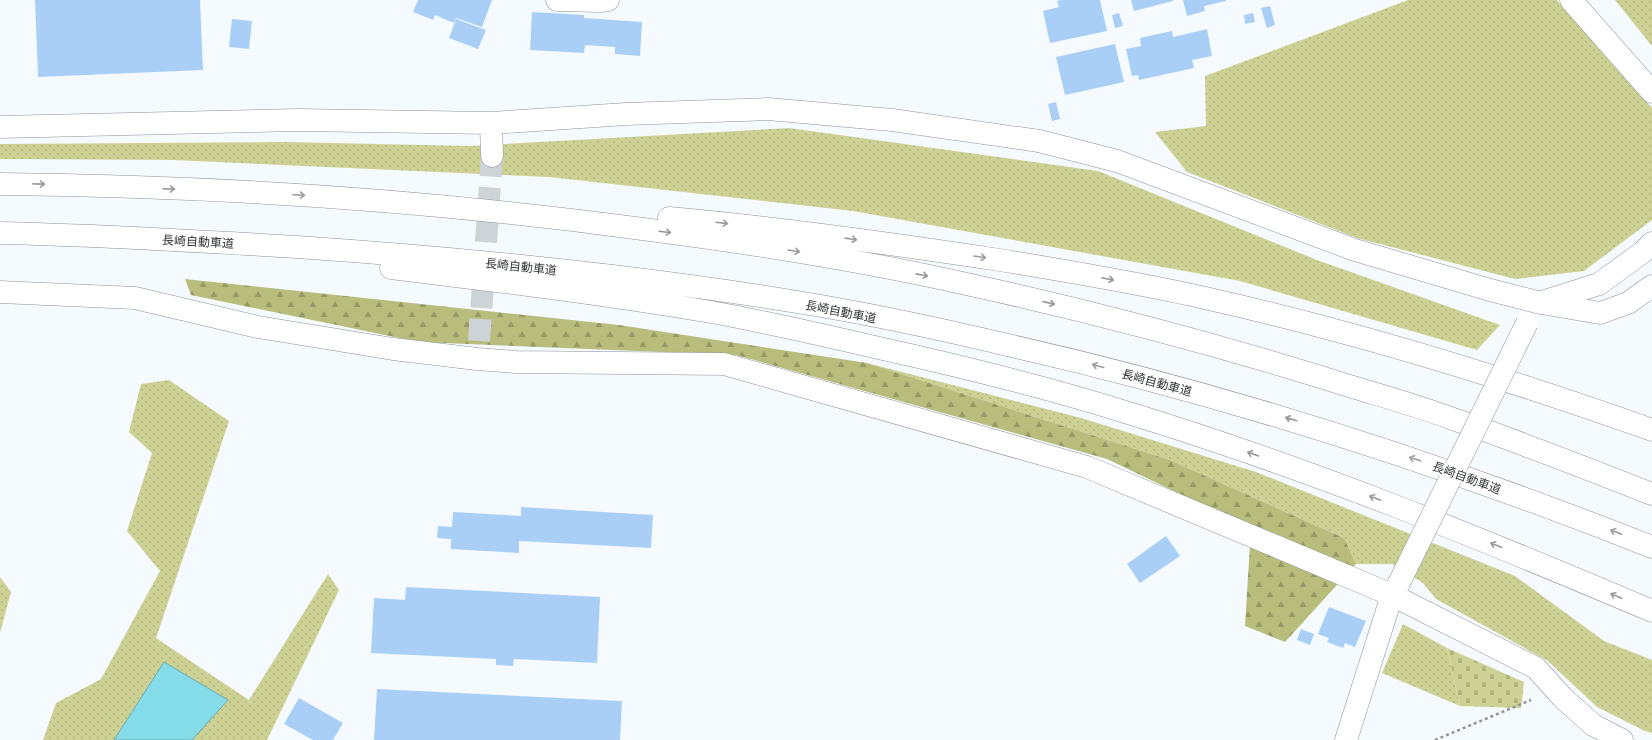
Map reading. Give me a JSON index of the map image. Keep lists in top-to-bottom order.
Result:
{
  "streets": {
    "main road": ["長崎自動車道"]
  }
}
